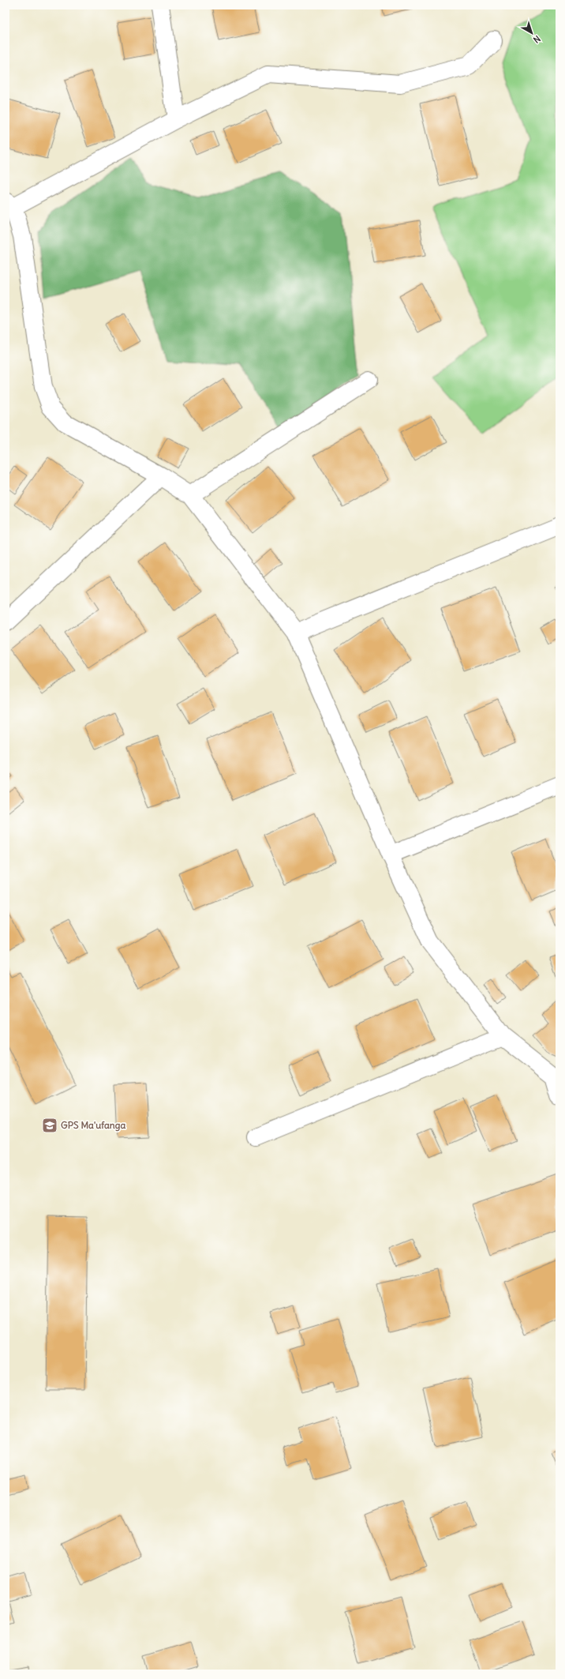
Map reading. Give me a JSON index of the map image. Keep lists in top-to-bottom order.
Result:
{
  "places": {
    "school or university": ["GPS Ma'ufanga"]
  },
  "north": "bottom right"
}
